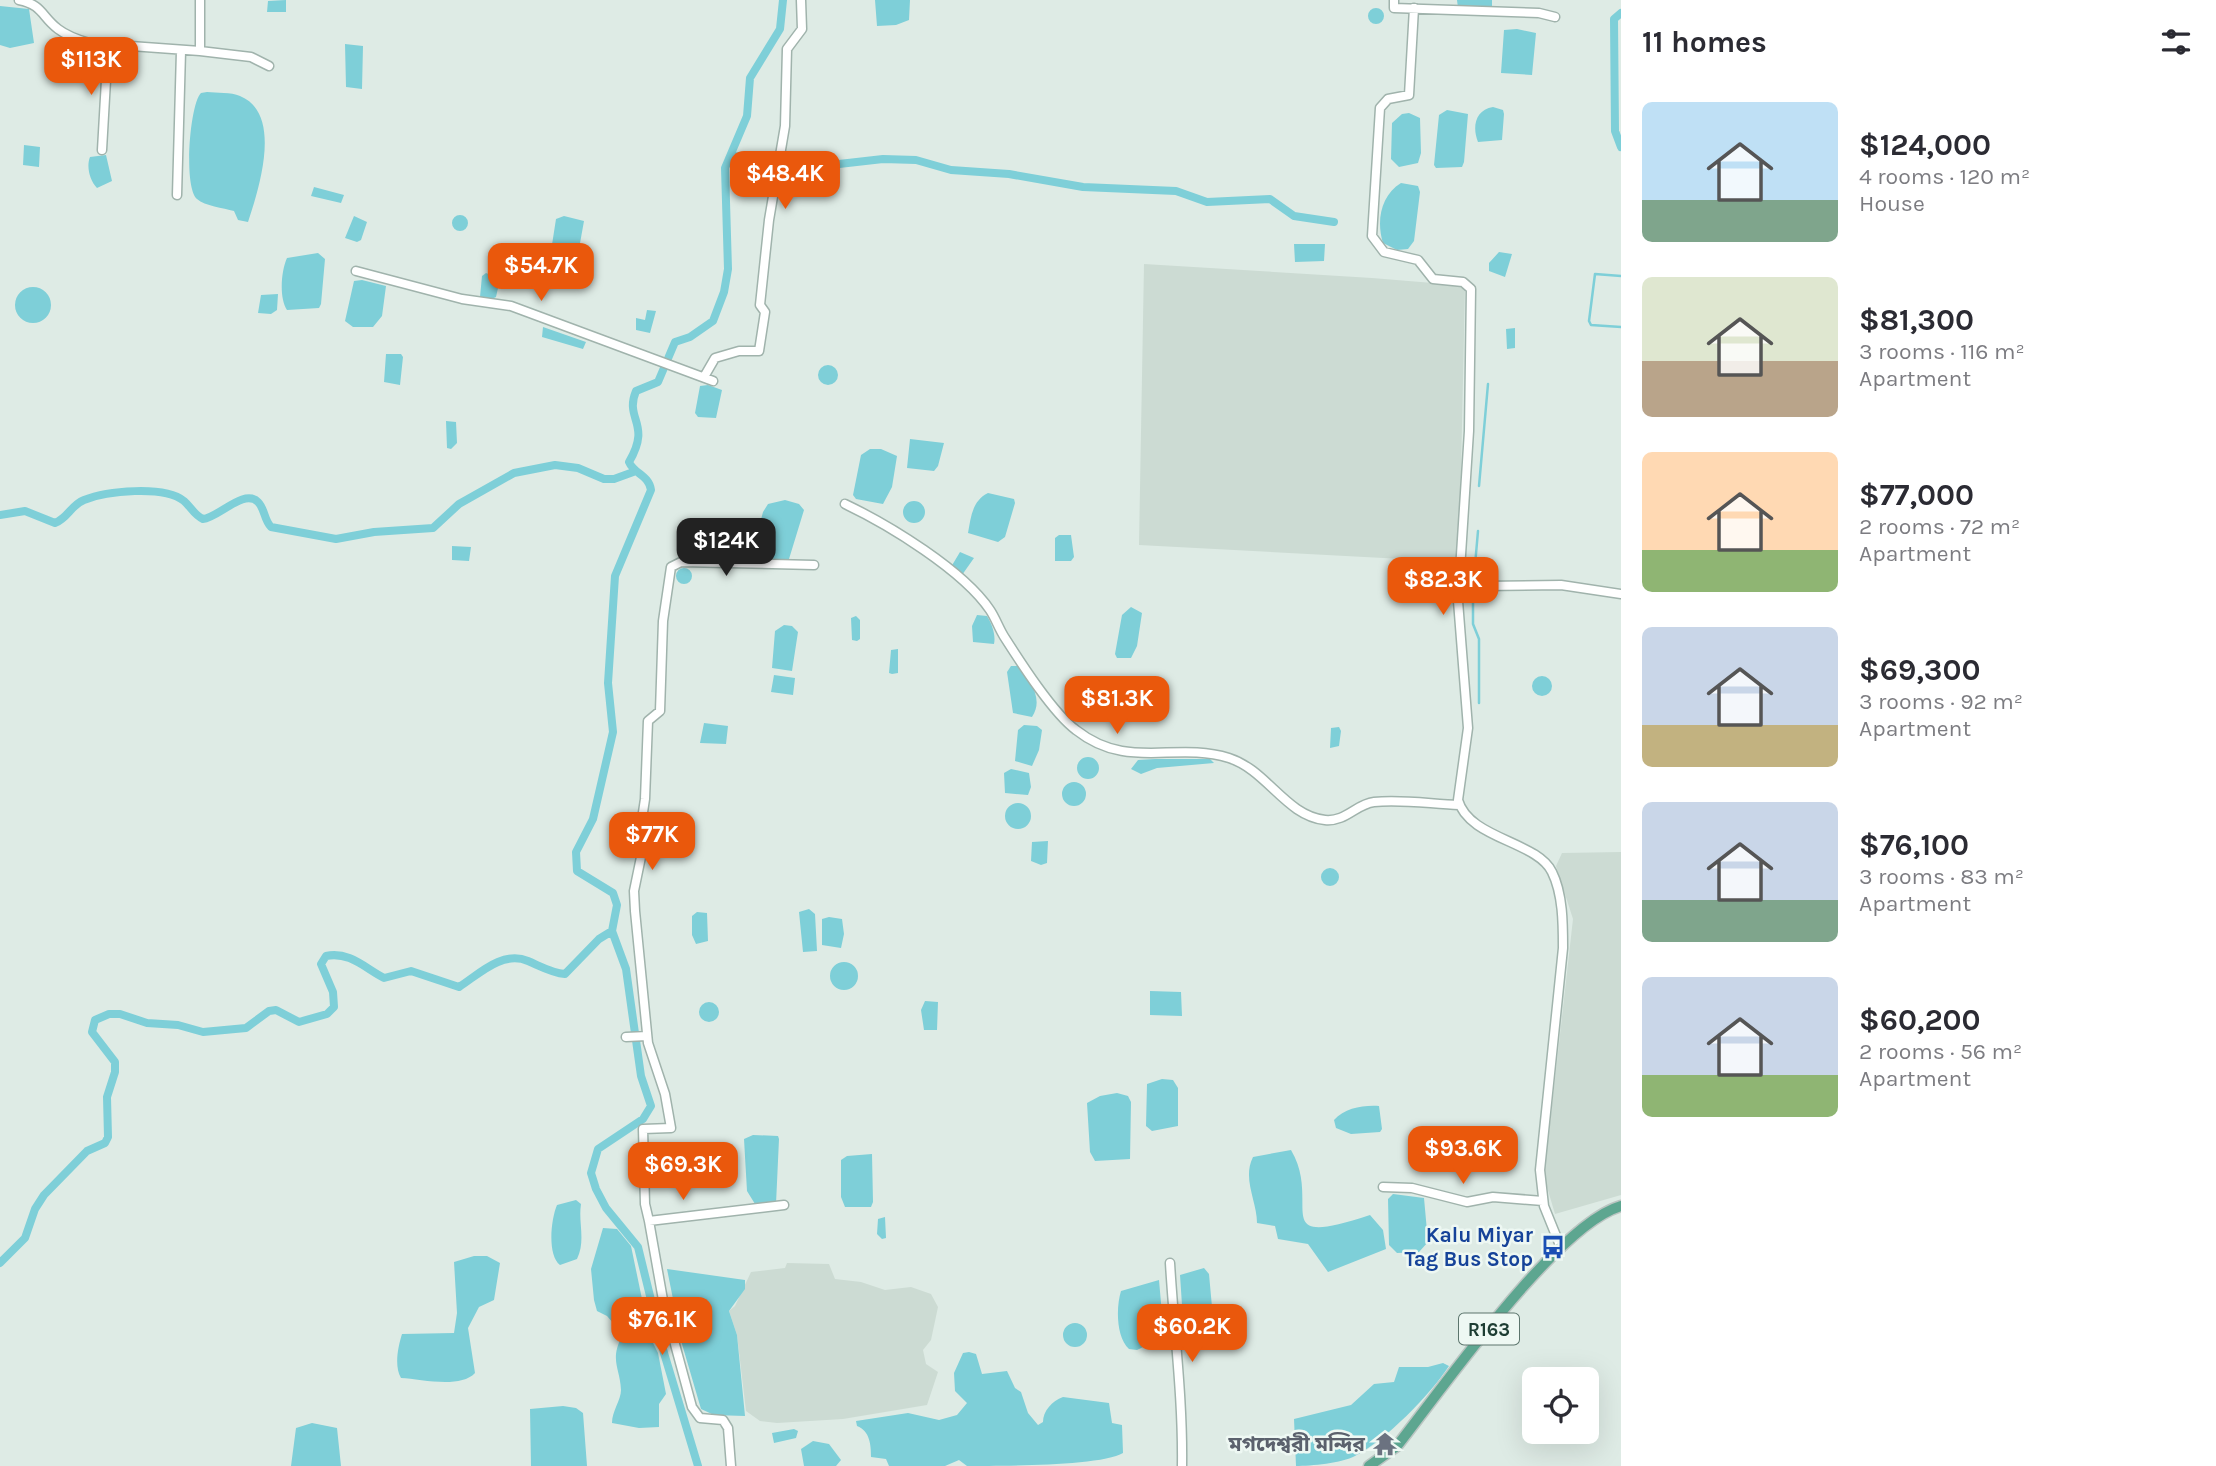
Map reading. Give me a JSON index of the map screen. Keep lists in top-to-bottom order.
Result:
{
  "streets": {
    "main road": ["R163"]
  },
  "places": {
    "bus stop": ["Kalu Miyar Tag Bus Stop"],
    "temple": ["মগদেশ্বরী মন্দির"]
  },
  "page": {
    "heading": "11 homes",
    "price": [
      "$113K",
      "$48.4K",
      "$54.7K",
      "$124K",
      "$82.3K",
      "$81.3K",
      "$77K",
      "$93.6K",
      "$69.3K",
      "$76.1K",
      "$60.2K"
    ],
    "list": [
      {
        "name": "$124,000",
        "note": "4 rooms · 120 m² · House"
      },
      {
        "name": "$81,300",
        "note": "3 rooms · 116 m² · Apartment"
      },
      {
        "name": "$77,000",
        "note": "2 rooms · 72 m² · Apartment"
      },
      {
        "name": "$69,300",
        "note": "3 rooms · 92 m² · Apartment"
      },
      {
        "name": "$76,100",
        "note": "3 rooms · 83 m² · Apartment"
      },
      {
        "name": "$60,200",
        "note": "2 rooms · 56 m² · Apartment"
      }
    ]
  }
}
